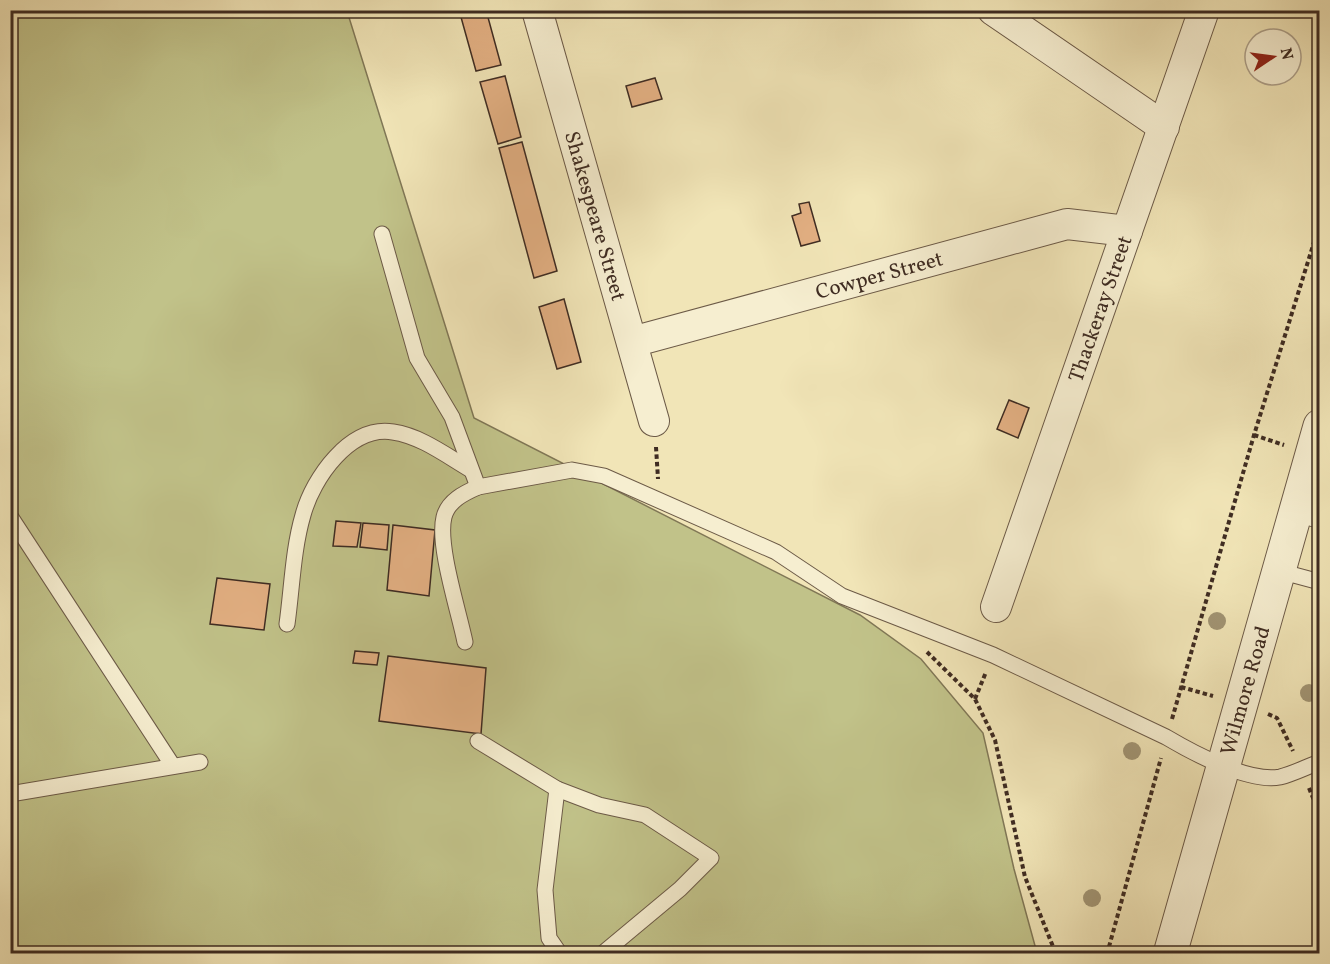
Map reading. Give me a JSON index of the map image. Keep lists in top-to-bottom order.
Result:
{
  "streets": {
    "street": [
      "Shakespeare Street",
      "Cowper Street",
      "Thackeray Street",
      "Wilmore Road"
    ]
  },
  "crossings": [
    ["Shakespeare Street", "Cowper Street"],
    ["Cowper Street", "Thackeray Street"]
  ],
  "north": "right"
}
